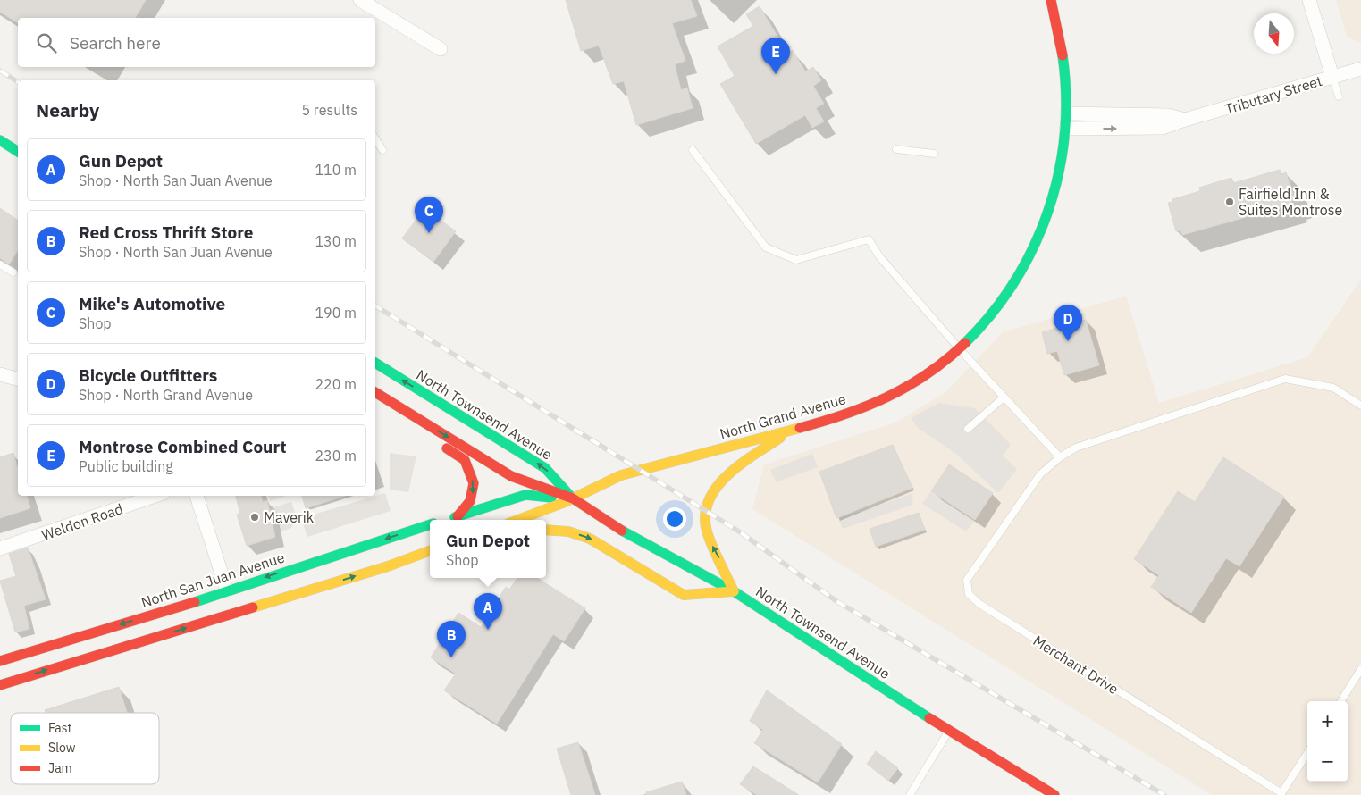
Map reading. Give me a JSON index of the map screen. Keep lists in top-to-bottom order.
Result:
{
  "streets": {
    "main road": ["North Townsend Avenue", "North Grand Avenue", "North San Juan Avenue"],
    "street": ["Tributary Street", "Weldon Road"],
    "lane": ["Merchant Drive"]
  },
  "crossings": [
    ["Tributary Street", "North Grand Avenue"],
    ["North Townsend Avenue", "North Grand Avenue"],
    ["North Townsend Avenue", "North San Juan Avenue"],
    ["North Grand Avenue", "North San Juan Avenue"]
  ],
  "places": ["Fairfield Inn & Suites Montrose", "Maverik"],
  "legend": ["Fast", "Slow", "Jam"],
  "north": "bottom",
  "page": {
    "search": "Search here",
    "pins": [
      "E",
      "C",
      "D",
      "A",
      "B"
    ],
    "heading": ["Nearby", "5 results"],
    "list": [
      {
        "mark": "A",
        "name": "Gun Depot",
        "note": "Shop · North San Juan Avenue",
        "value": "110 m"
      },
      {
        "mark": "B",
        "name": "Red Cross Thrift Store",
        "note": "Shop · North San Juan Avenue",
        "value": "130 m"
      },
      {
        "mark": "C",
        "name": "Mike's Automotive",
        "note": "Shop",
        "value": "190 m"
      },
      {
        "mark": "D",
        "name": "Bicycle Outfitters",
        "note": "Shop · North Grand Avenue",
        "value": "220 m"
      },
      {
        "mark": "E",
        "name": "Montrose Combined Court",
        "note": "Public building",
        "value": "230 m"
      }
    ],
    "popup": ["Gun Depot", "Shop"],
    "map_buttons": ["+", "−"]
  }
}
